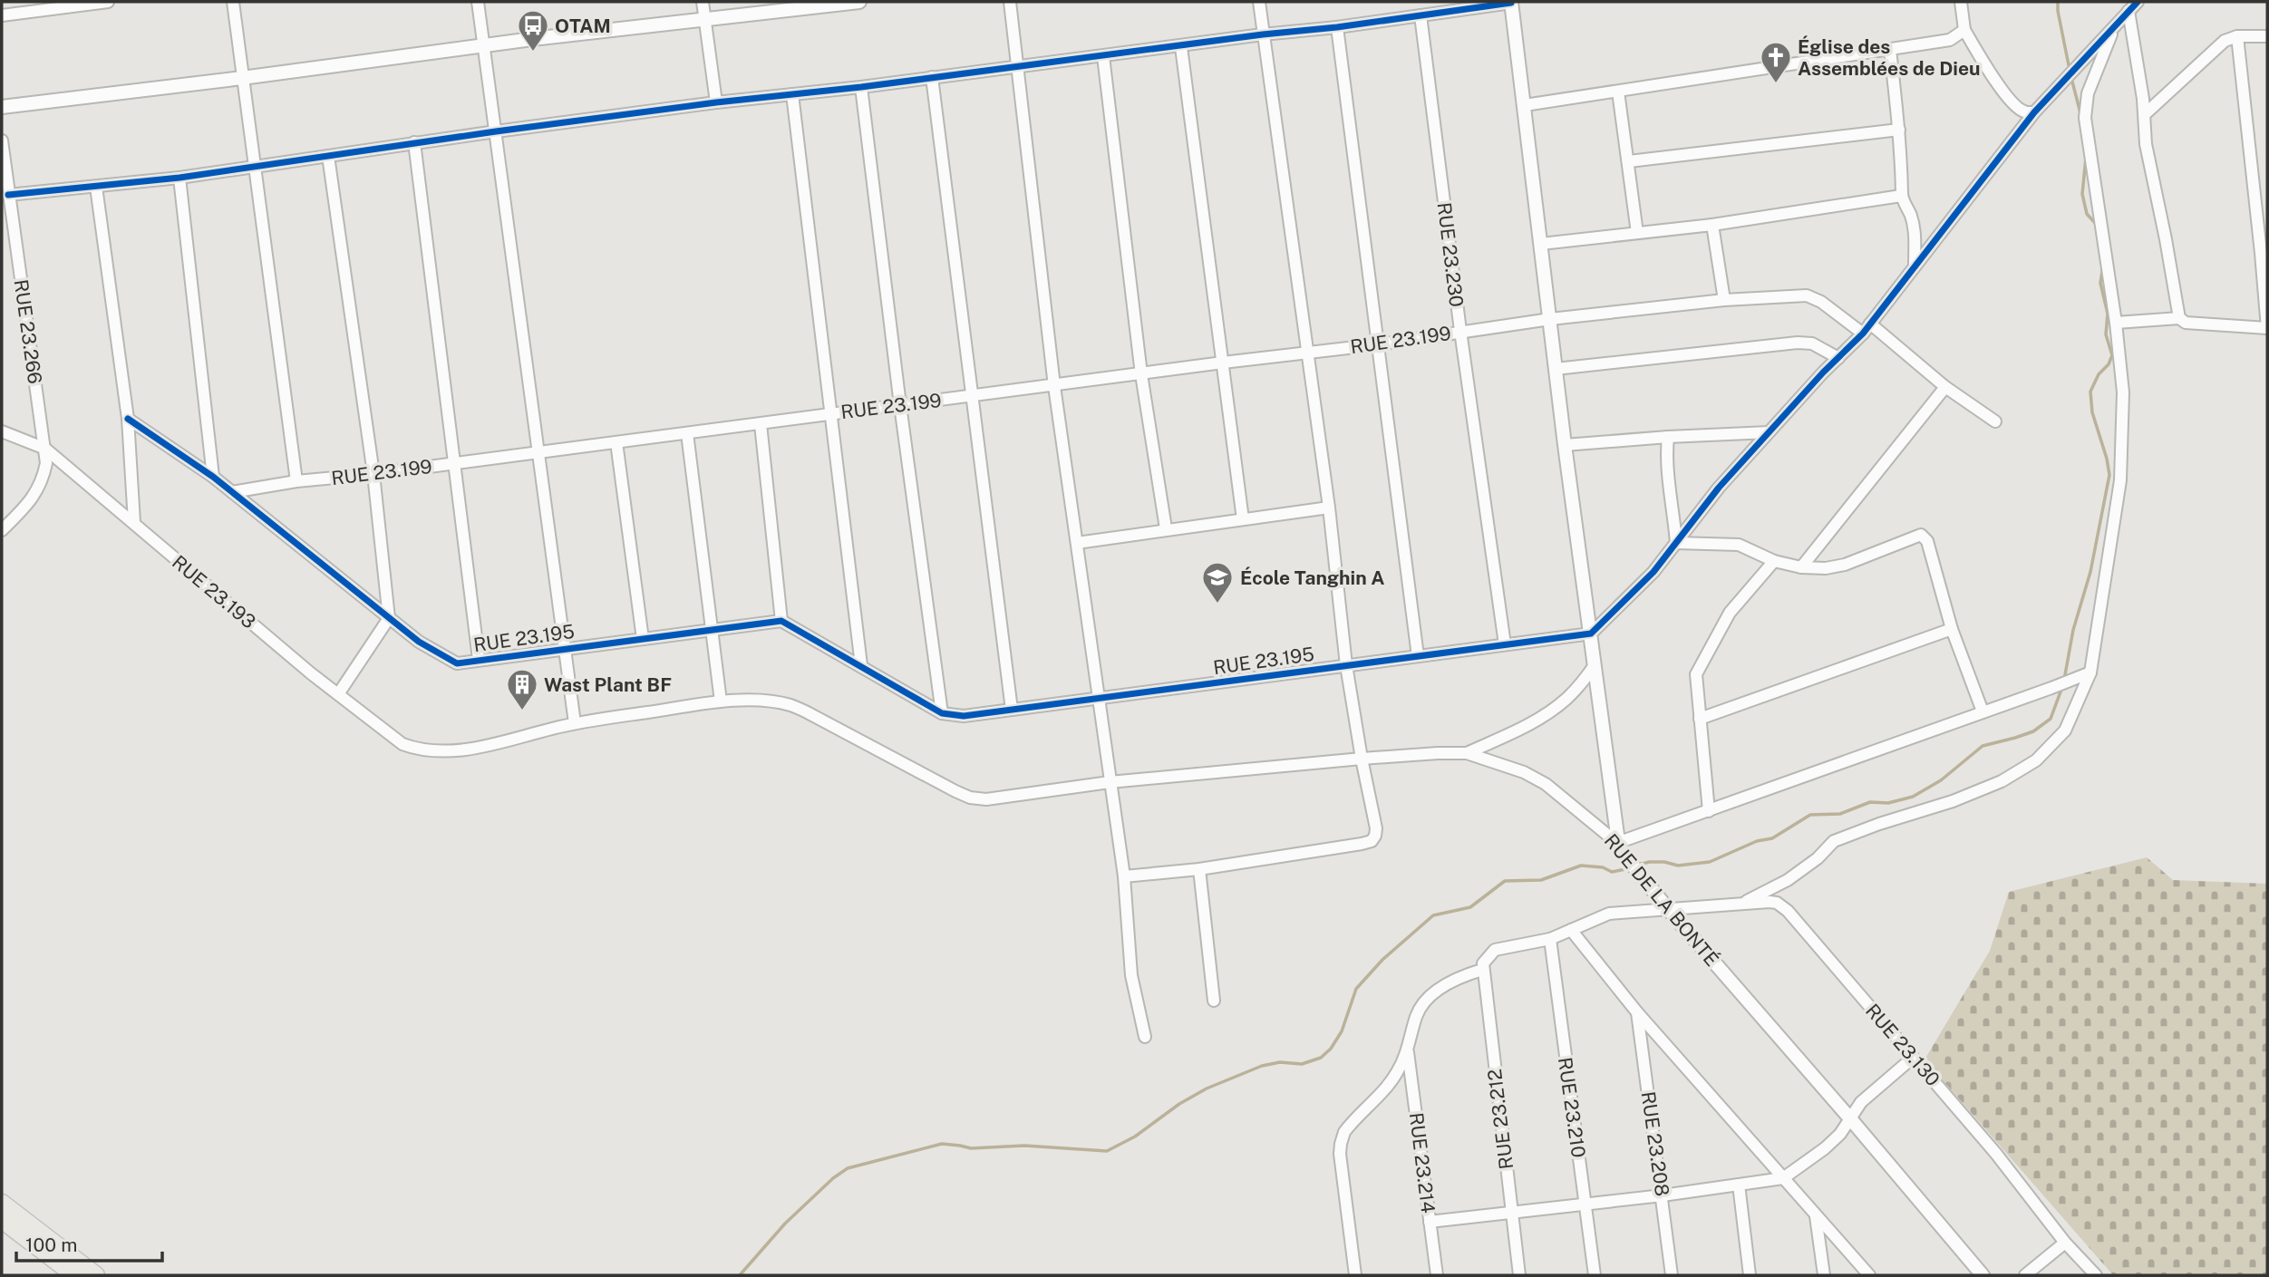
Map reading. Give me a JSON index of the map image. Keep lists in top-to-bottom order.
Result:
{
  "streets": {
    "street": [
      "RUE 23.230",
      "RUE 23.266",
      "RUE 23.199",
      "RUE 23.193",
      "RUE 23.195",
      "RUE DE LA BONTÉ",
      "RUE 23.130",
      "RUE 23.210",
      "RUE 23.212",
      "RUE 23.208",
      "RUE 23.214"
    ]
  },
  "crossings": [
    ["RUE 23.230", "RUE 23.199"],
    ["RUE 23.230", "RUE 23.195"],
    ["RUE 23.266", "RUE 23.193"],
    ["RUE 23.199", "RUE 23.195"],
    ["RUE 23.193", "RUE DE LA BONTÉ"],
    ["RUE DE LA BONTÉ", "RUE 23.130"],
    ["RUE 23.130", "RUE 23.210"],
    ["RUE 23.130", "RUE 23.212"],
    ["RUE 23.130", "RUE 23.214"]
  ],
  "places": {
    "bus stop": ["OTAM"],
    "church": ["Église des Assemblées de Dieu"],
    "school or university": ["École Tanghin A"],
    "building": ["Wast Plant BF"]
  },
  "scale_bar": "100 m"
}
